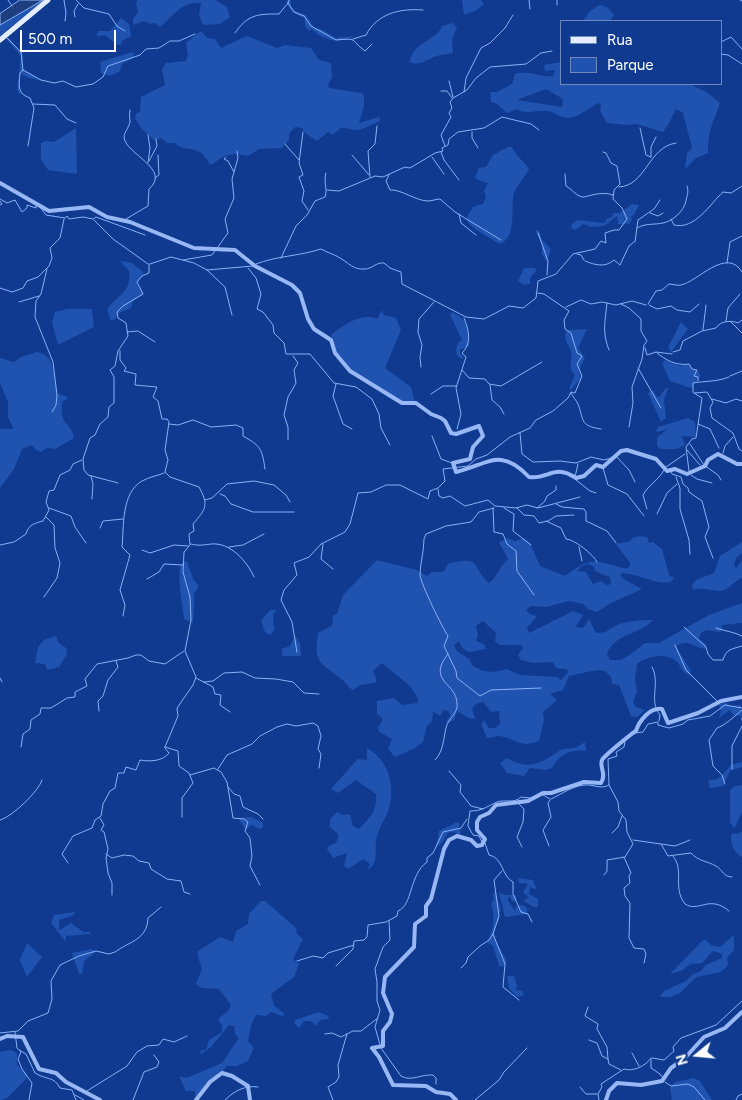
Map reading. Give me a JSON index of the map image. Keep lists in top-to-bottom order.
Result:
{
  "legend": ["Rua", "Parque"],
  "scale_bar": "500 m",
  "north": "left"
}
